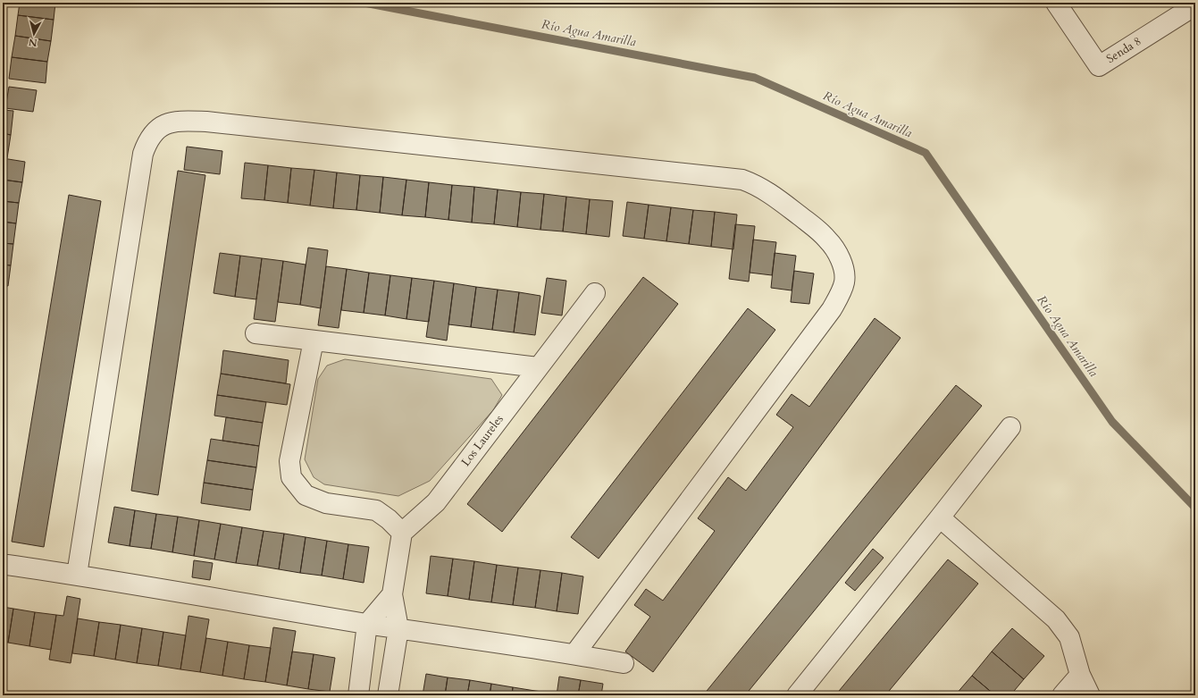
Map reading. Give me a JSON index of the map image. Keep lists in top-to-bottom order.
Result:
{
  "streets": {
    "street": ["Senda 8", "Los Laureles"]
  },
  "water": ["Río Agua Amarilla"],
  "north": "bottom"
}
